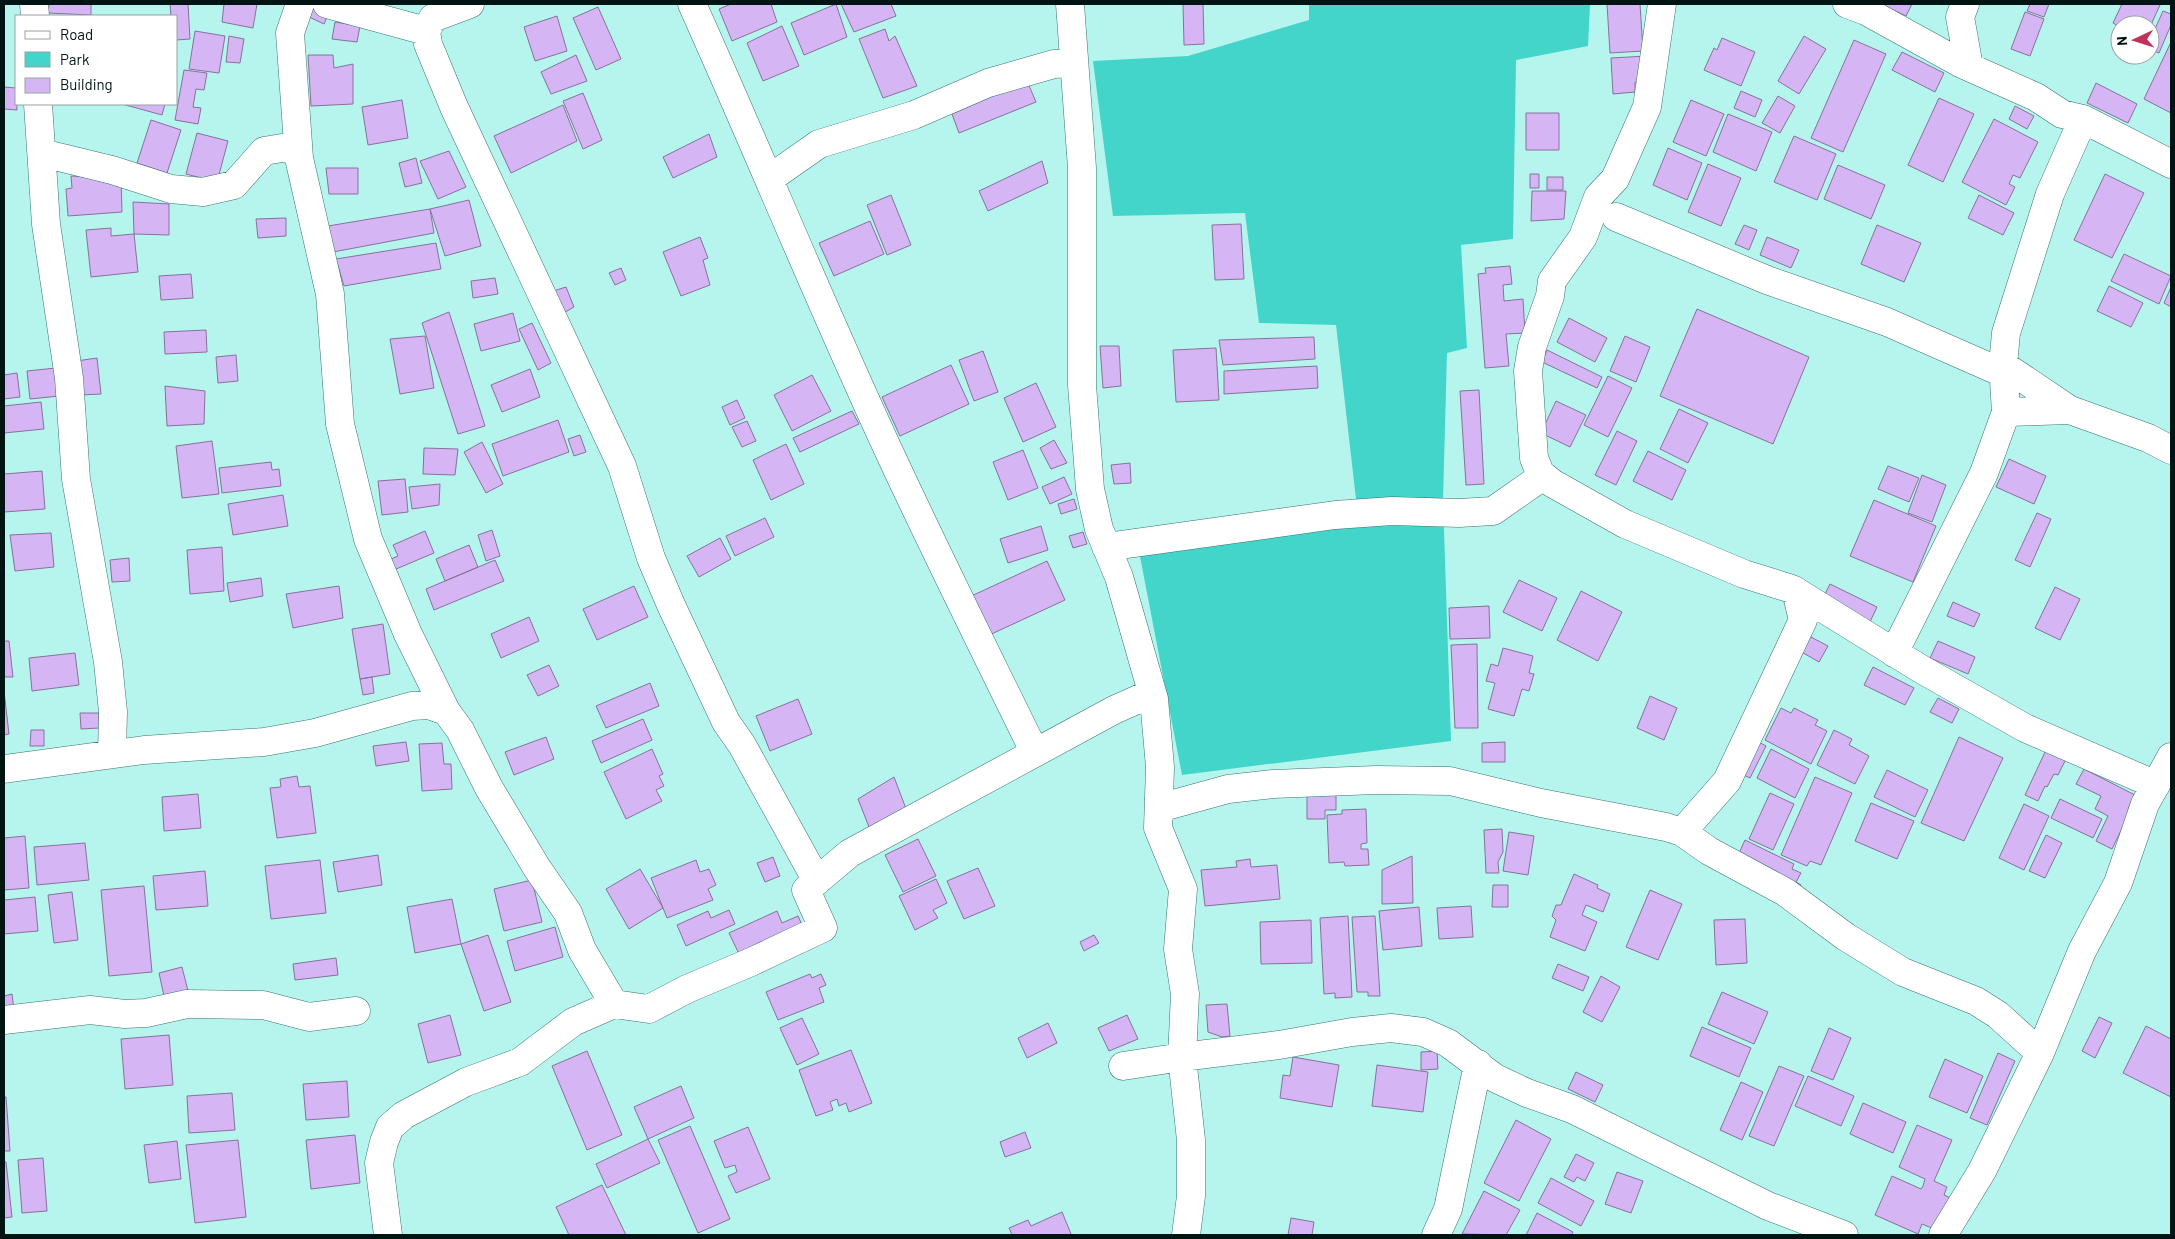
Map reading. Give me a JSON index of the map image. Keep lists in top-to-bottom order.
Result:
{
  "legend": ["Road", "Park", "Building"],
  "north": "left"
}
